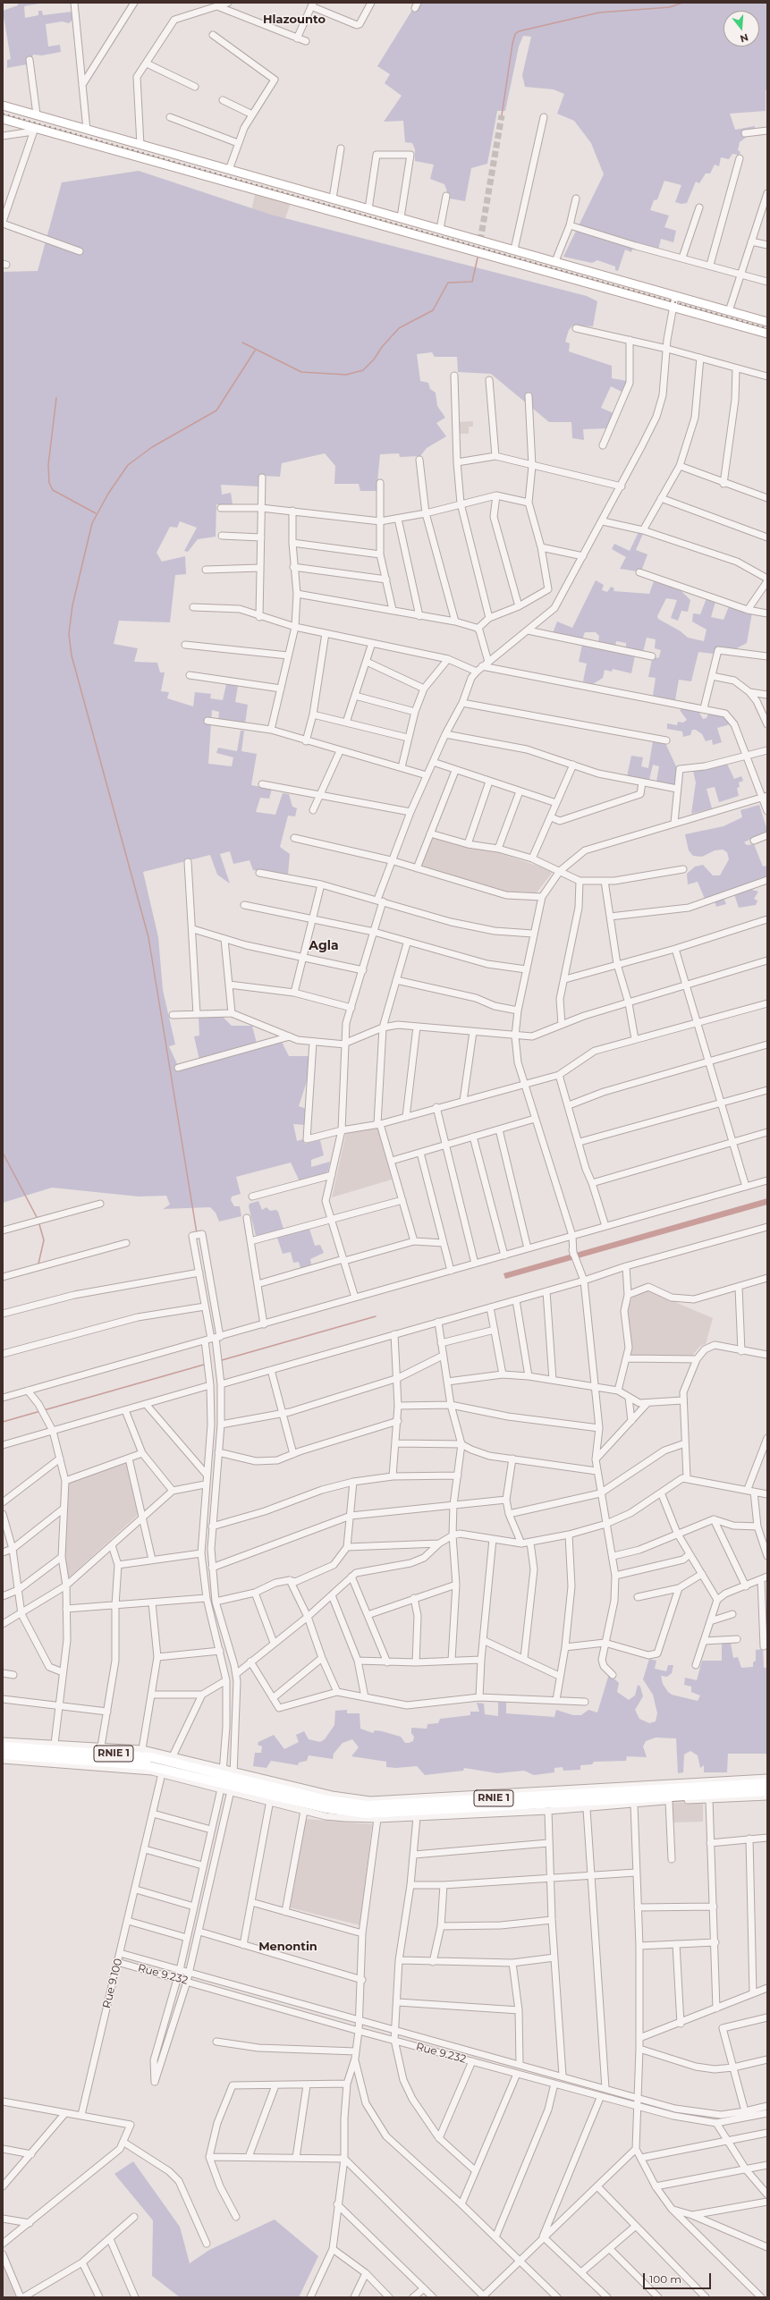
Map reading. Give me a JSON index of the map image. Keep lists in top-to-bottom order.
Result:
{
  "streets": {
    "highway": ["RNIE 1"],
    "street": ["Rue 9.232", "Rue 9.100"]
  },
  "crossings": [
    ["Rue 9.232", "Rue 9.100"]
  ],
  "districts": ["Hlazounto", "Agla", "Menontin"],
  "scale_bar": "100 m",
  "north": "bottom"
}
